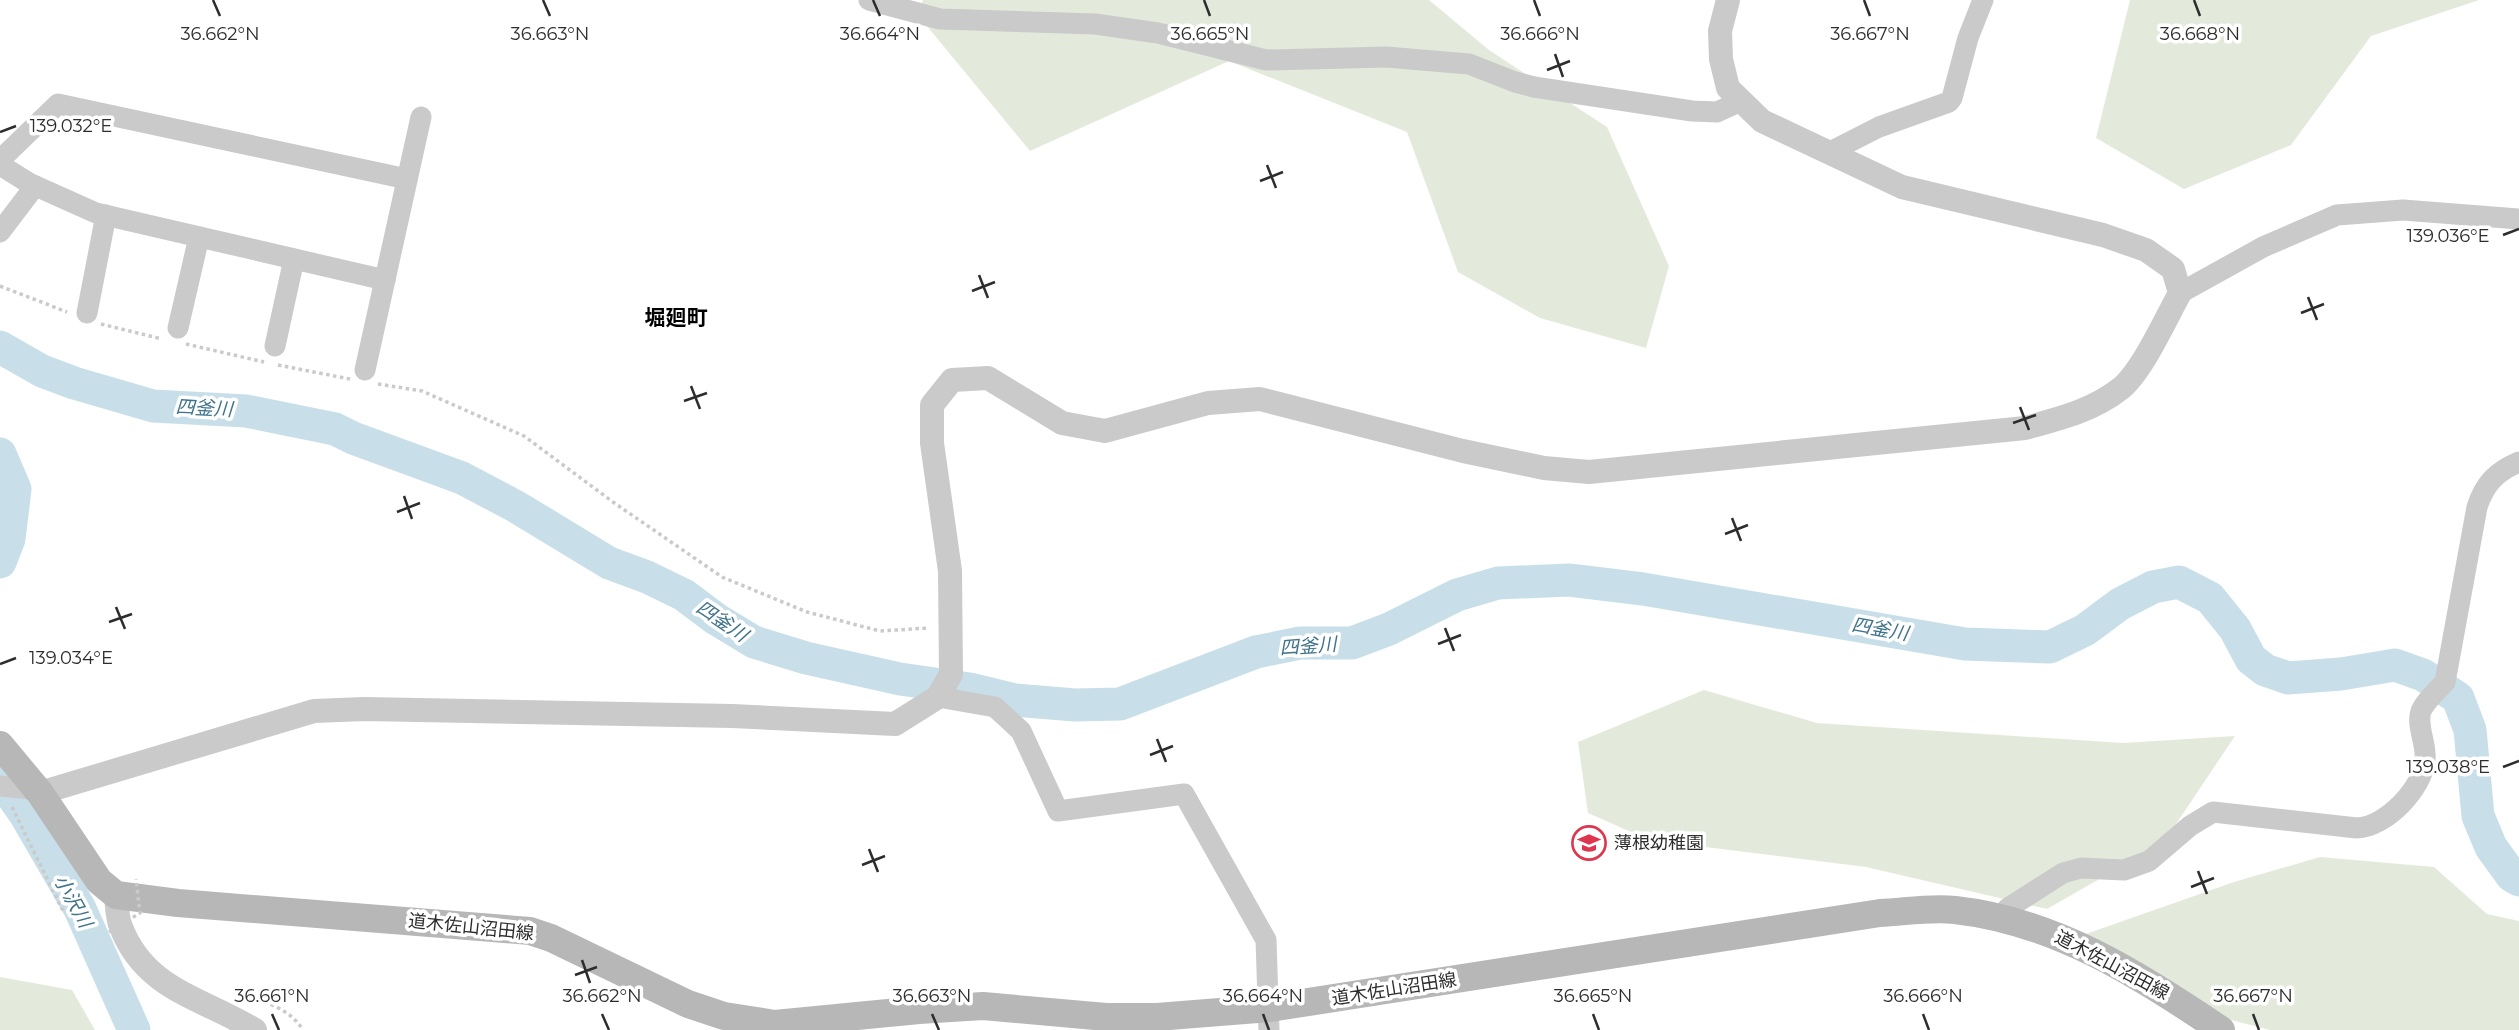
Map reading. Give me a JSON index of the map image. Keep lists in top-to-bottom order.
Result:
{
  "streets": {
    "main road": ["道木佐山沼田線"]
  },
  "districts": ["堀廻町"],
  "water": ["四釜川", "小沢川"],
  "places": {
    "school or university": ["薄根幼稚園"]
  },
  "coordinates": [
    "36.662°N",
    "36.663°N",
    "36.665°N",
    "36.666°N",
    "36.667°N",
    "36.668°N",
    "36.664°N",
    "139.032°E",
    "139.036°E",
    "139.034°E",
    "139.038°E",
    "36.661°N"
  ]
}
